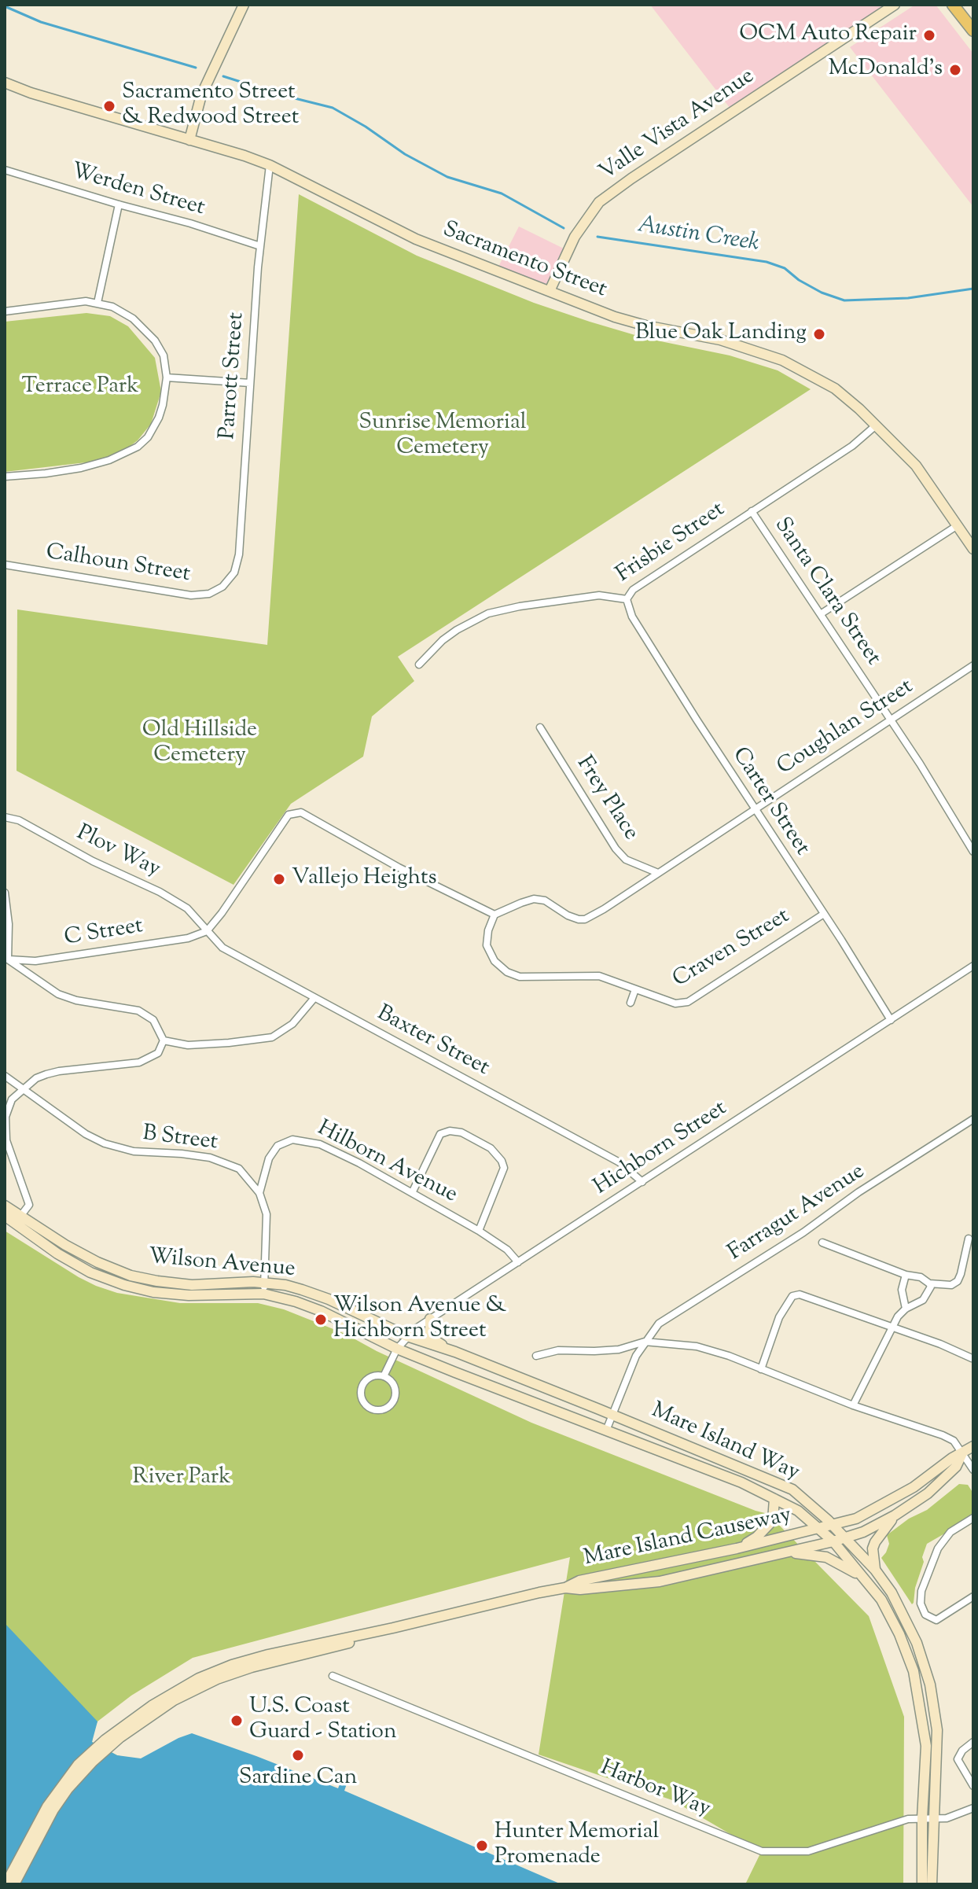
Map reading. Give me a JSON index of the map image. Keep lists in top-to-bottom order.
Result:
{
  "streets": {
    "main road": [
      "Valle Vista Avenue",
      "Sacramento Street",
      "Wilson Avenue",
      "Mare Island Way",
      "Mare Island Causeway"
    ],
    "street": [
      "Werden Street",
      "Parrott Street",
      "Frisbie Street",
      "Calhoun Street",
      "Santa Clara Street",
      "Coughlan Street",
      "Frey Place",
      "Carter Street",
      "Plov Way",
      "C Street",
      "Craven Street",
      "Baxter Street",
      "B Street",
      "Hichborn Street",
      "Hilborn Avenue",
      "Farragut Avenue",
      "Harbor Way"
    ]
  },
  "crossings": [
    ["Valle Vista Avenue", "Sacramento Street"],
    ["Werden Street", "Parrott Street"],
    ["Sacramento Street", "Parrott Street"],
    ["Sacramento Street", "Frisbie Street"],
    ["Parrott Street", "Calhoun Street"],
    ["Frisbie Street", "Santa Clara Street"],
    ["Frisbie Street", "Carter Street"],
    ["Santa Clara Street", "Coughlan Street"],
    ["Coughlan Street", "Frey Place"],
    ["Coughlan Street", "Carter Street"],
    ["Coughlan Street", "Craven Street"],
    ["Carter Street", "Craven Street"],
    ["Carter Street", "Hichborn Street"],
    ["Plov Way", "C Street"],
    ["Plov Way", "Baxter Street"],
    ["C Street", "Baxter Street"],
    ["Baxter Street", "Hichborn Street"],
    ["B Street", "Hilborn Avenue"],
    ["B Street", "Wilson Avenue"],
    ["Hichborn Street", "Hilborn Avenue"],
    ["Hichborn Street", "Wilson Avenue"],
    ["Hichborn Street", "Mare Island Way"],
    ["Farragut Avenue", "Mare Island Way"],
    ["Wilson Avenue", "Mare Island Way"],
    ["Mare Island Way", "Mare Island Causeway"],
    ["Mare Island Way", "Harbor Way"]
  ],
  "water": ["Austin Creek"],
  "parks": [
    "Terrace Park",
    "Sunrise Memorial Cemetery",
    "Old Hillside Cemetery",
    "River Park"
  ],
  "places": [
    "OCM Auto Repair",
    "McDonald's",
    "Sacramento Street & Redwood Street",
    "Blue Oak Landing",
    "Vallejo Heights",
    "Wilson Avenue & Hichborn Street",
    "U.S. Coast Guard - Station",
    "Sardine Can",
    "Hunter Memorial Promenade"
  ]
}
